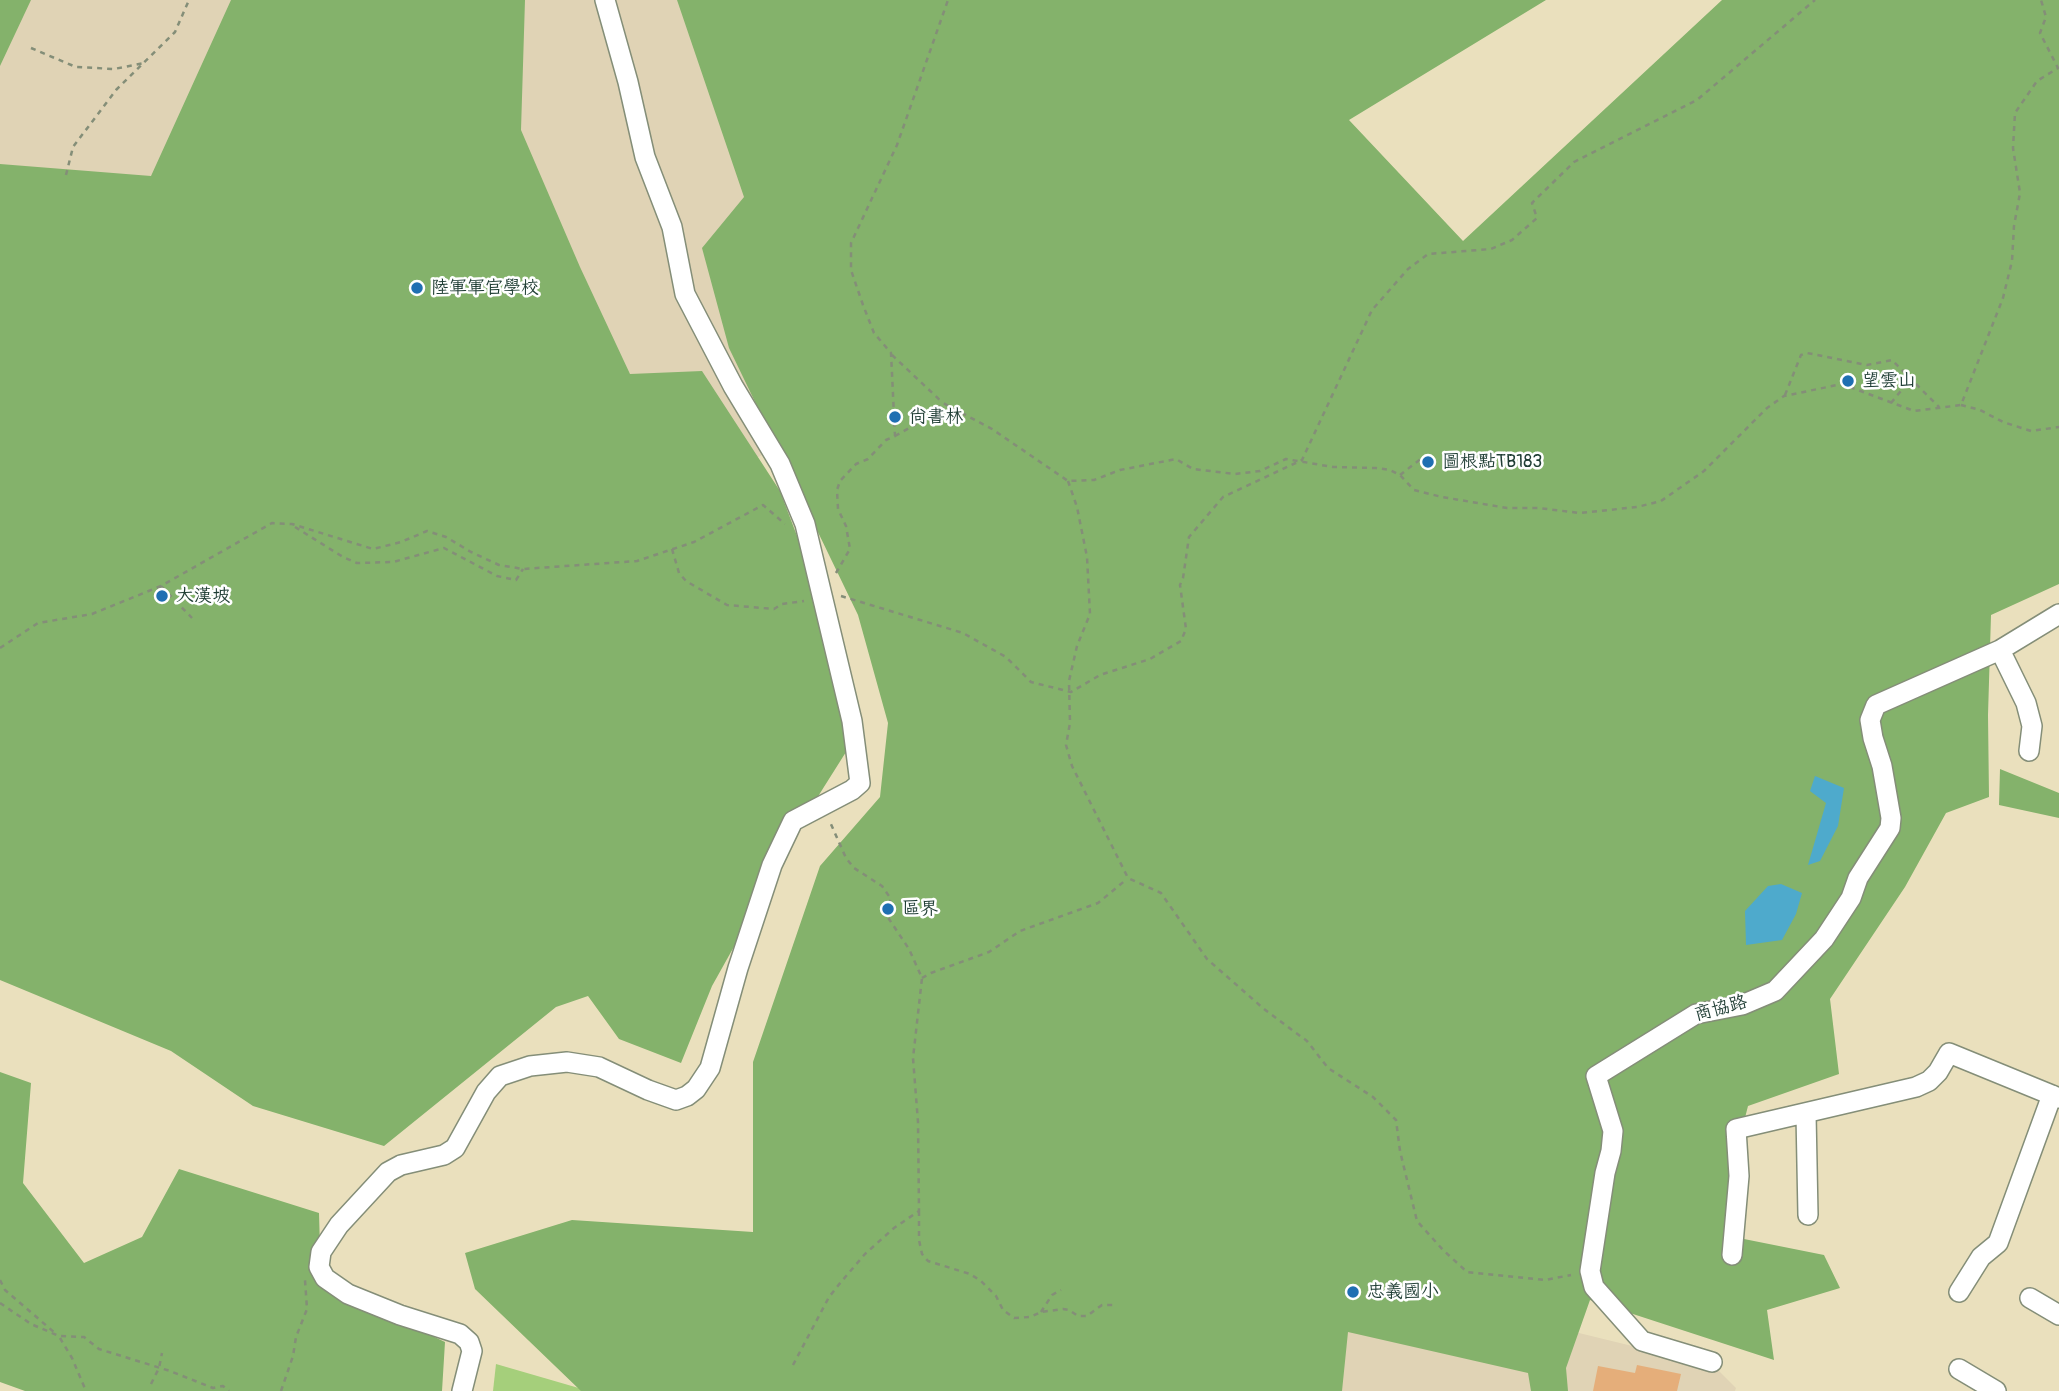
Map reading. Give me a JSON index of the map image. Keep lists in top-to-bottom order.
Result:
{
  "streets": {
    "street": ["商協路"]
  },
  "places": [
    "陸軍軍官學校",
    "望雲山",
    "尚書林",
    "圖根點TB183",
    "大漢坡",
    "區界",
    "忠義國小"
  ]
}
